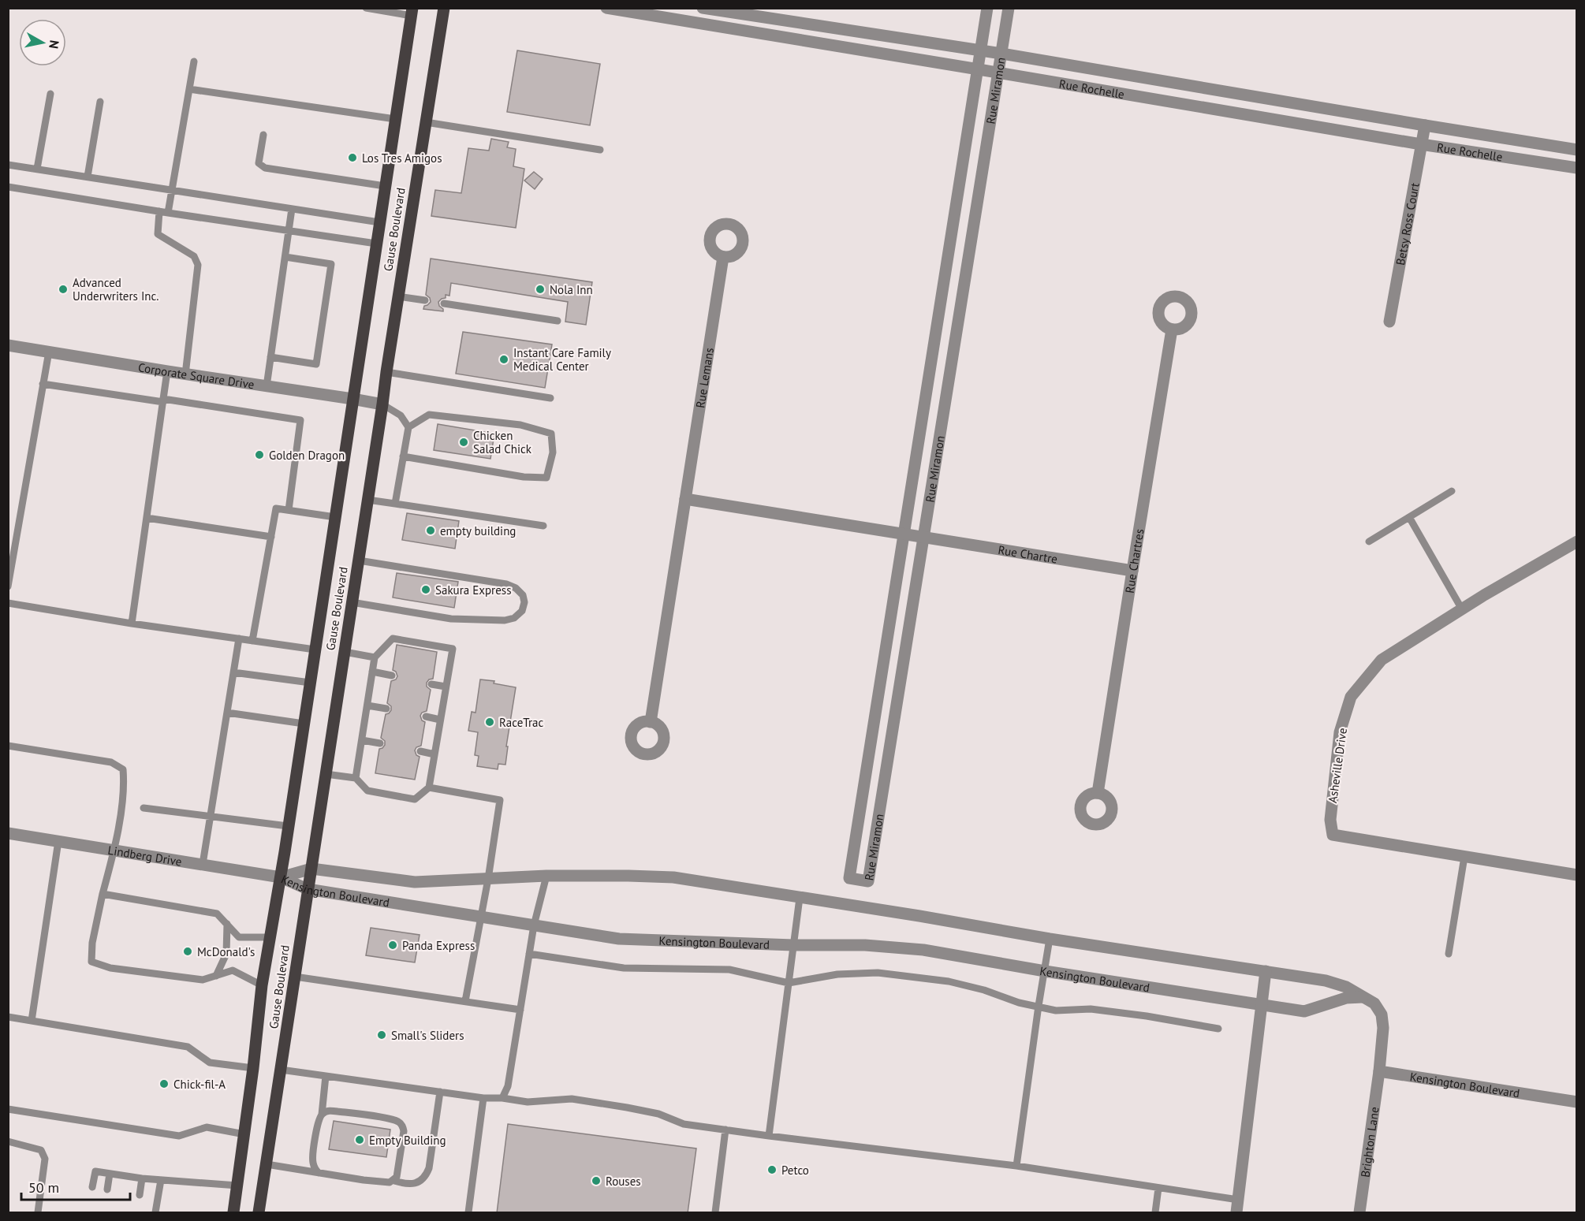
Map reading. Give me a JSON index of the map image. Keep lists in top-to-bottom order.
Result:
{
  "streets": {
    "main road": ["Gause Boulevard"],
    "street": [
      "Rue Rochelle",
      "Rue Miramon",
      "Betsy Ross Court",
      "Corporate Square Drive",
      "Rue Lemans",
      "Rue Chartre",
      "Rue Chartres",
      "Asheville Drive",
      "Lindberg Drive",
      "Kensington Boulevard",
      "Brighton Lane"
    ]
  },
  "crossings": [
    ["Rue Rochelle", "Rue Miramon"],
    ["Rue Rochelle", "Betsy Ross Court"],
    ["Rue Miramon", "Rue Chartre"],
    ["Gause Boulevard", "Corporate Square Drive"],
    ["Gause Boulevard", "Lindberg Drive"],
    ["Gause Boulevard", "Kensington Boulevard"],
    ["Rue Chartre", "Rue Chartres"],
    ["Lindberg Drive", "Kensington Boulevard"],
    ["Kensington Boulevard", "Brighton Lane"]
  ],
  "places": [
    "Los Tres Amigos",
    "Advanced Underwriters Inc.",
    "Nola Inn",
    "Instant Care Family Medical Center",
    "Chicken Salad Chick",
    "Golden Dragon",
    "empty building",
    "Sakura Express",
    "RaceTrac",
    "Panda Express",
    "McDonald's",
    "Small's Sliders",
    "Chick-fil-A",
    "Empty Building",
    "Petco",
    "Rouses"
  ],
  "scale_bar": "50 m",
  "north": "right"
}
